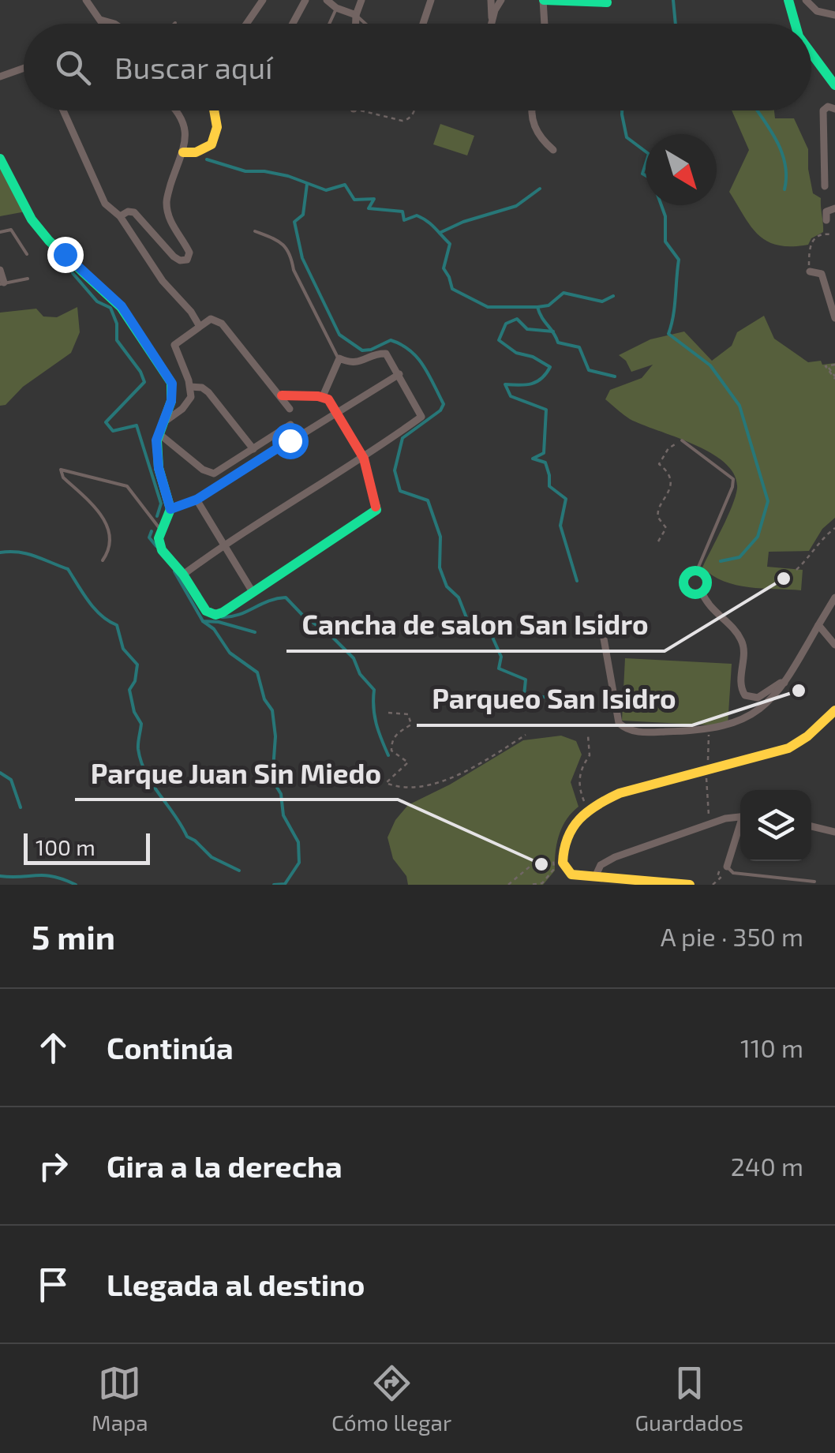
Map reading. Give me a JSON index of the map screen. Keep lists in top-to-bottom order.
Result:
{
  "places": ["Cancha de salon San Isidro", "Parqueo San Isidro", "Parque Juan Sin Miedo"],
  "scale_bar": "100 m",
  "north": "bottom right",
  "page": {
    "search": "Buscar aquí",
    "scale": "100 m",
    "heading": ["5 min", "A pie · 350 m"],
    "list": [
      ["Continúa", "110 m"],
      ["Gira a la derecha", "240 m"],
      "Llegada al destino"
    ],
    "nav": ["Mapa", "Cómo llegar", "Guardados"]
  }
}
